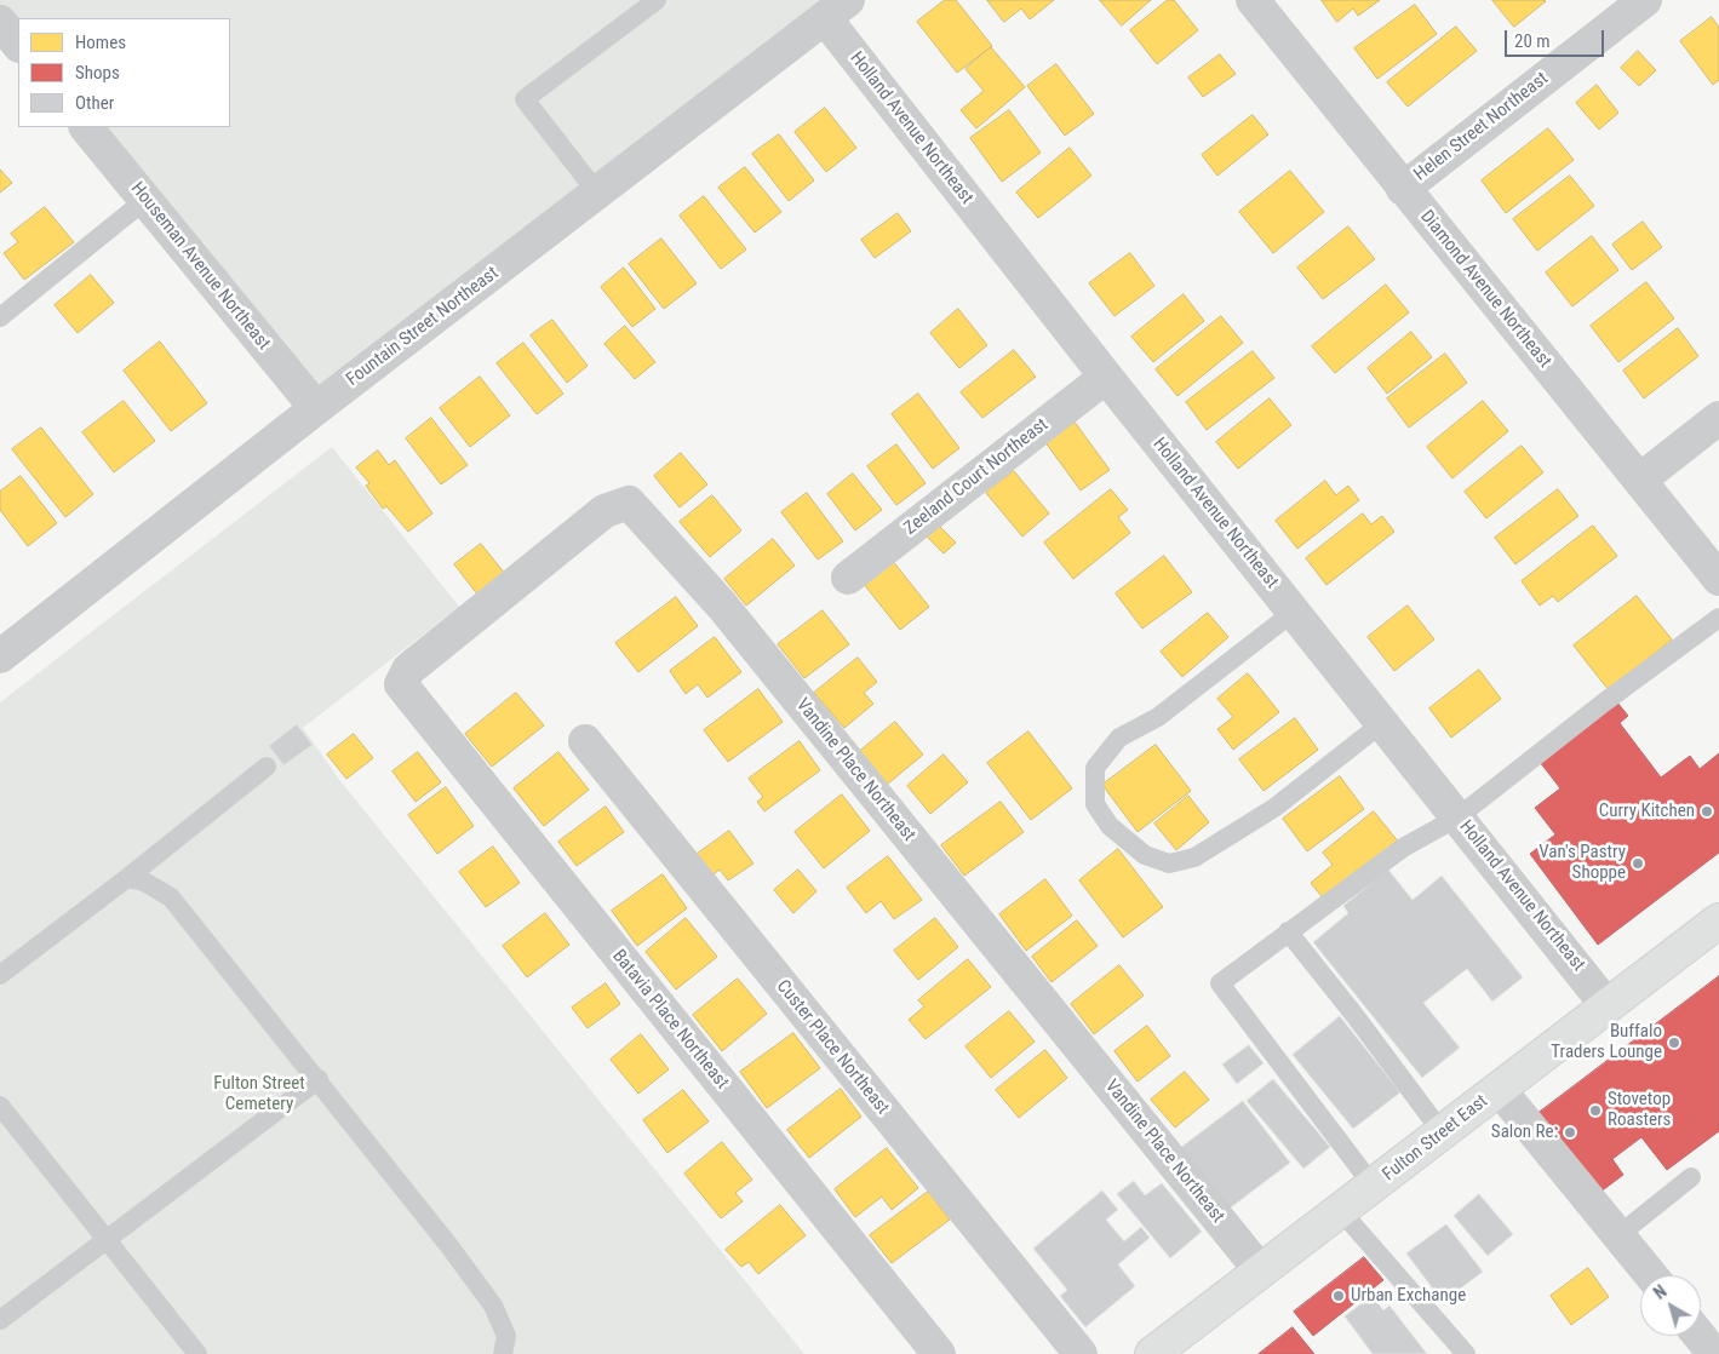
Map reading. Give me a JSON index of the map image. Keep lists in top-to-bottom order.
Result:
{
  "streets": {
    "main road": ["Fulton Street East"],
    "street": [
      "Helen Street Northeast",
      "Holland Avenue Northeast",
      "Houseman Avenue Northeast",
      "Diamond Avenue Northeast",
      "Fountain Street Northeast",
      "Zeeland Court Northeast",
      "Vandine Place Northeast",
      "Batavia Place Northeast",
      "Custer Place Northeast"
    ]
  },
  "crossings": [
    ["Helen Street Northeast", "Diamond Avenue Northeast"],
    ["Holland Avenue Northeast", "Fountain Street Northeast"],
    ["Holland Avenue Northeast", "Zeeland Court Northeast"],
    ["Holland Avenue Northeast", "Fulton Street East"],
    ["Houseman Avenue Northeast", "Fountain Street Northeast"],
    ["Vandine Place Northeast", "Batavia Place Northeast"],
    ["Vandine Place Northeast", "Fulton Street East"]
  ],
  "parks": ["Fulton Street Cemetery"],
  "places": [
    "Curry Kitchen",
    "Van's Pastry Shoppe",
    "Buffalo Traders Lounge",
    "Stovetop Roasters",
    "Salon Re:",
    "Urban Exchange"
  ],
  "legend": ["Homes", "Shops", "Other"],
  "scale_bar": "20 m",
  "north": "top left"
}
